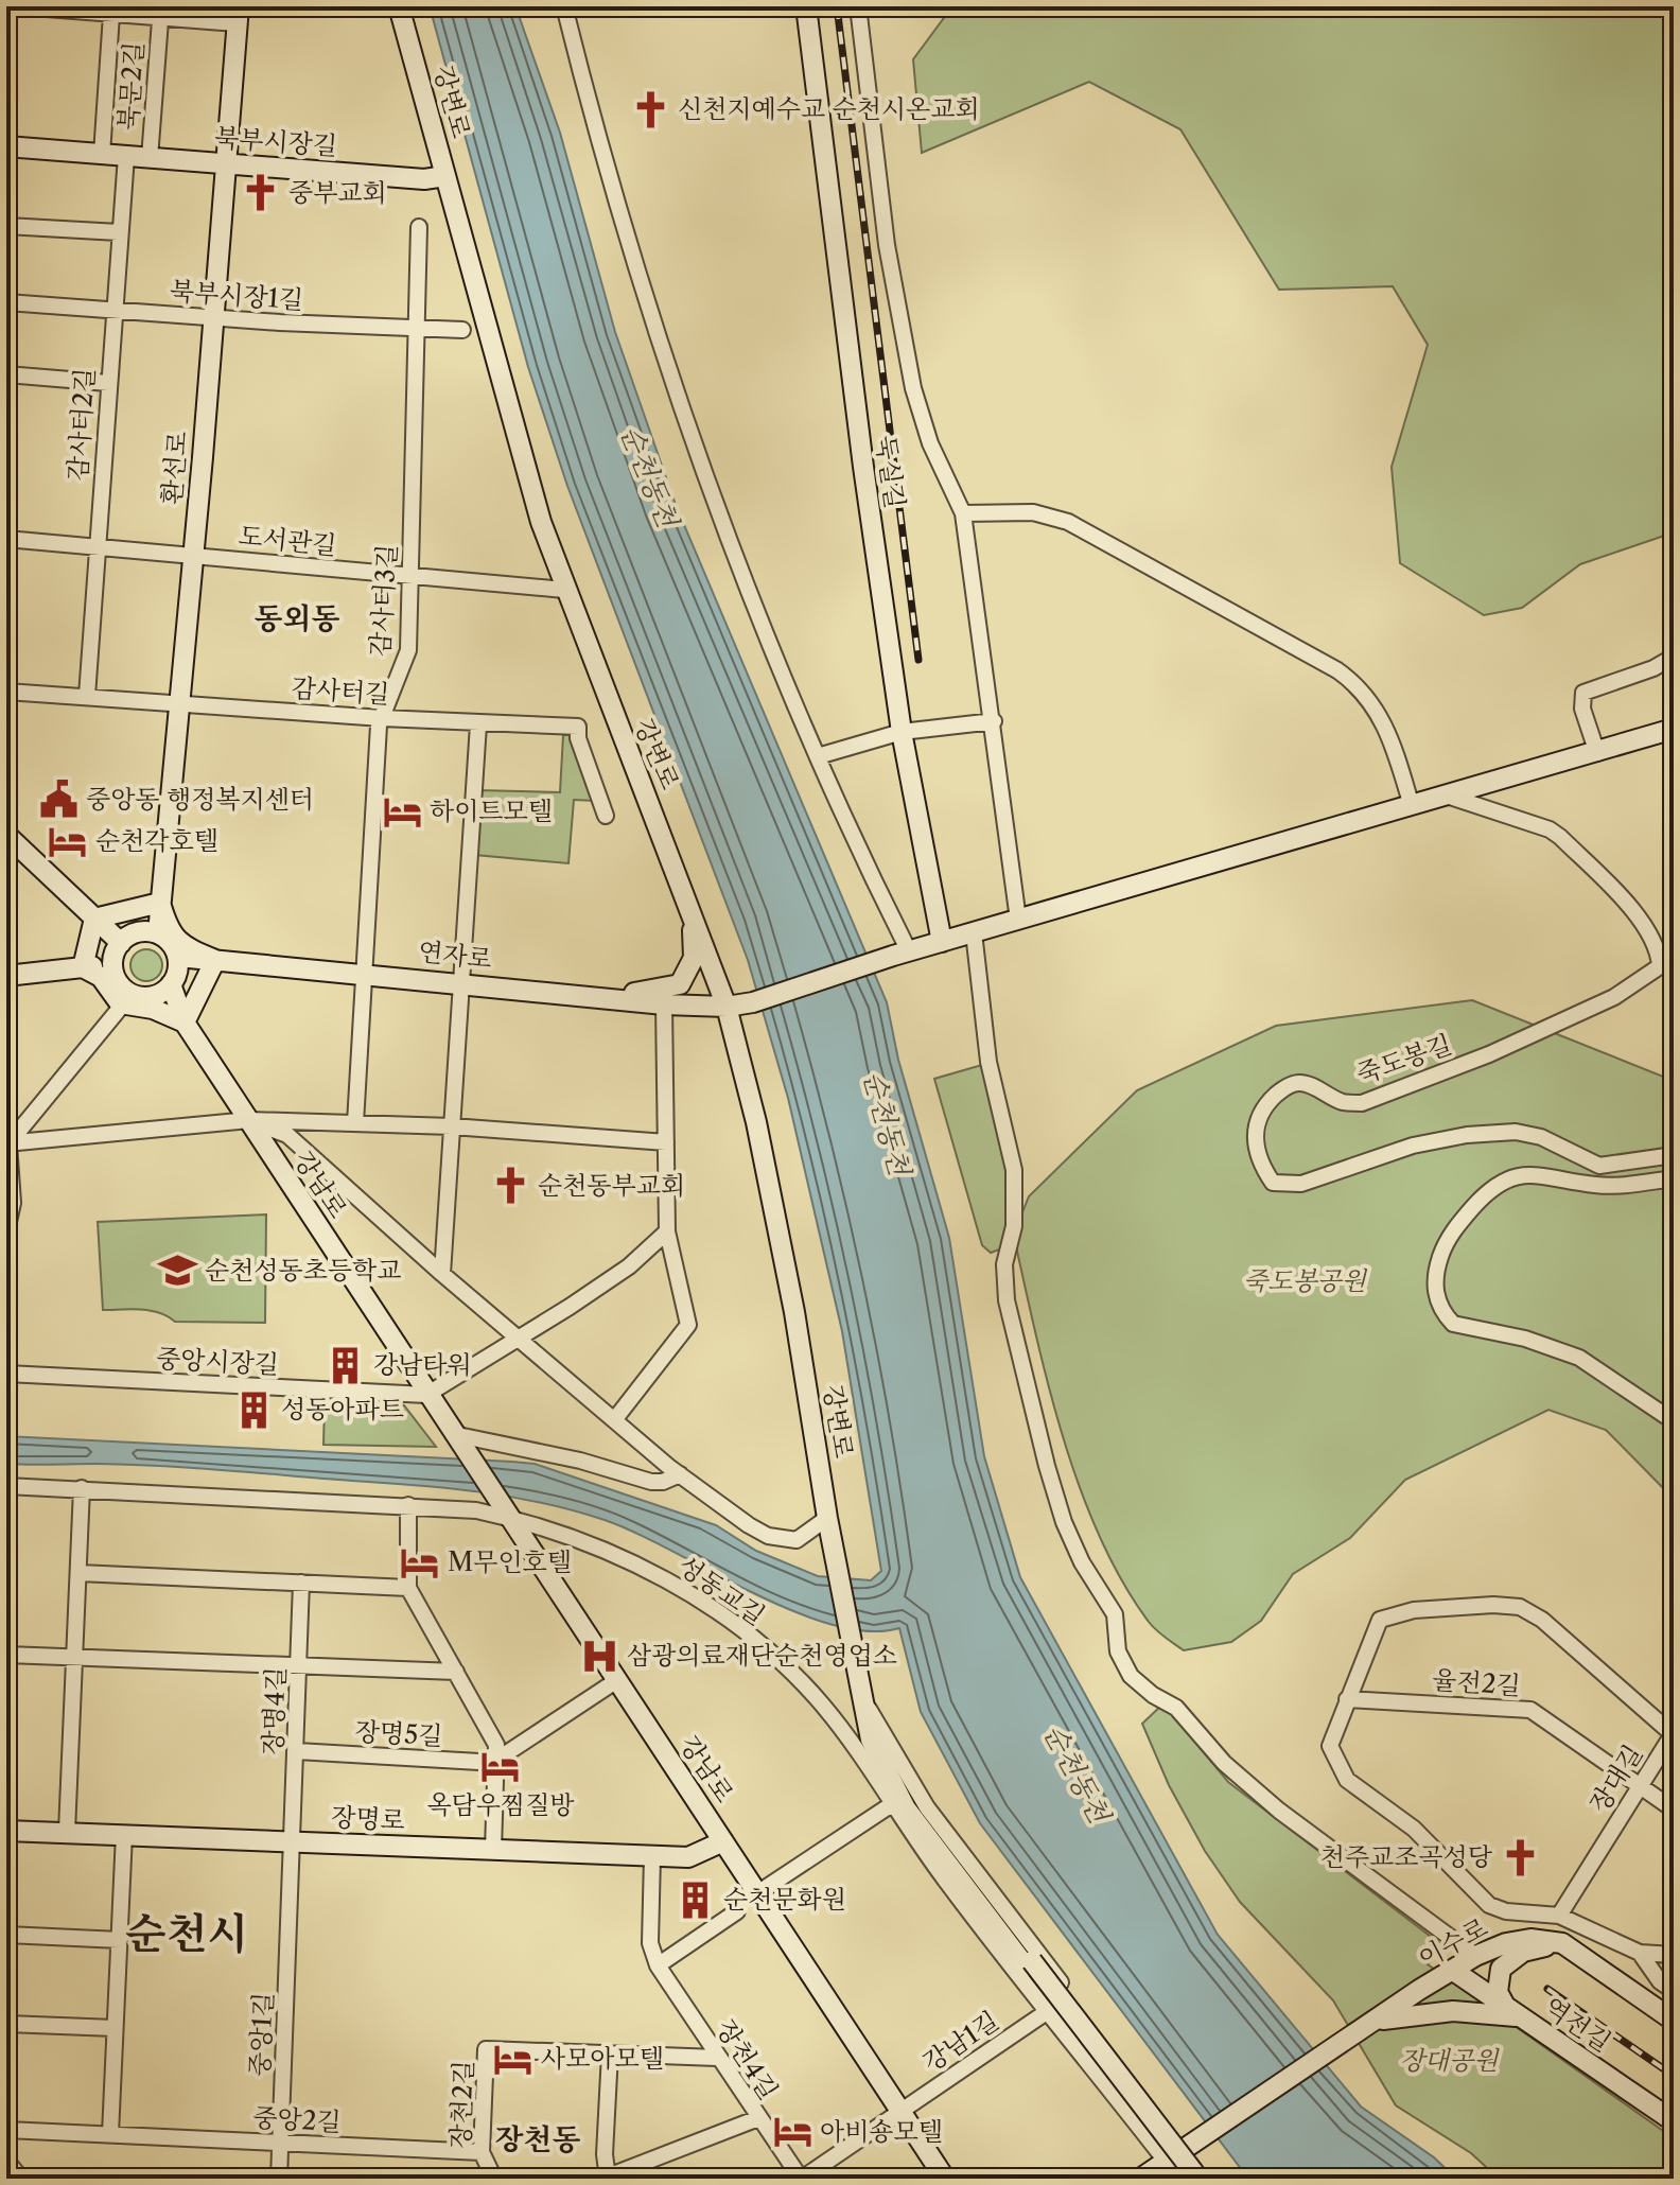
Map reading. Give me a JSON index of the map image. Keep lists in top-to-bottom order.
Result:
{
  "streets": {
    "main road": [
      "강변로",
      "북부시장길",
      "환선로",
      "둑실길",
      "연자로",
      "강남로",
      "장명로",
      "이수로",
      "역전길"
    ],
    "street": [
      "북문2길",
      "북부시장1길",
      "감사터2길",
      "도서관길",
      "감사터3길",
      "감사터길",
      "죽도봉길",
      "중앙시장길",
      "성동교길",
      "율전2길",
      "장명4길",
      "장명5길",
      "장대길",
      "중앙1길",
      "강남1길",
      "장천4길",
      "장천2길",
      "중앙2길"
    ]
  },
  "crossings": [
    ["북문2길", "북부시장길"],
    ["북문2길", "환선로"],
    ["강변로", "북부시장길"],
    ["강변로", "도서관길"],
    ["강변로", "연자로"],
    ["북부시장길", "감사터2길"],
    ["북부시장길", "환선로"],
    ["북부시장1길", "감사터2길"],
    ["북부시장1길", "환선로"],
    ["북부시장1길", "감사터3길"],
    ["감사터2길", "도서관길"],
    ["감사터2길", "감사터길"],
    ["환선로", "도서관길"],
    ["환선로", "감사터길"],
    ["환선로", "연자로"],
    ["환선로", "강남로"],
    ["둑실길", "연자로"],
    ["도서관길", "감사터3길"],
    ["감사터3길", "감사터길"],
    ["감사터3길", "연자로"],
    ["연자로", "죽도봉길"],
    ["연자로", "강남로"],
    ["강남로", "중앙시장길"],
    ["강남로", "성동교길"],
    ["강남로", "장명로"],
    ["강남로", "강남1길"],
    ["강남로", "장천4길"],
    ["율전2길", "장대길"],
    ["장명4길", "장명5길"],
    ["장명4길", "장명로"],
    ["장명4길", "중앙1길"],
    ["장명로", "중앙1길"],
    ["장명로", "장천4길"],
    ["이수로", "역전길"],
    ["중앙1길", "중앙2길"],
    ["강남1길", "장천4길"],
    ["장천4길", "장천2길"],
    ["장천2길", "중앙2길"]
  ],
  "districts": ["동외동", "순천시", "장천동"],
  "water": ["순천동천"],
  "parks": ["죽도봉공원", "장대공원"],
  "places": {
    "church": [
      "신천지예수교 순천시온교회",
      "중부교회",
      "순천동부교회",
      "천주교조곡성당"
    ],
    "public building": ["중앙동 행정복지센터"],
    "hotel": [
      "하이트모텔",
      "순천각호텔",
      "M무인호텔",
      "옥담우찜질방",
      "사모아모텔",
      "아비숑모텔"
    ],
    "school or university": ["순천성동초등학교"],
    "building": ["강남타워", "성동아파트", "순천문화원"],
    "hospital": ["삼광의료재단순천영업소"]
  }
}
